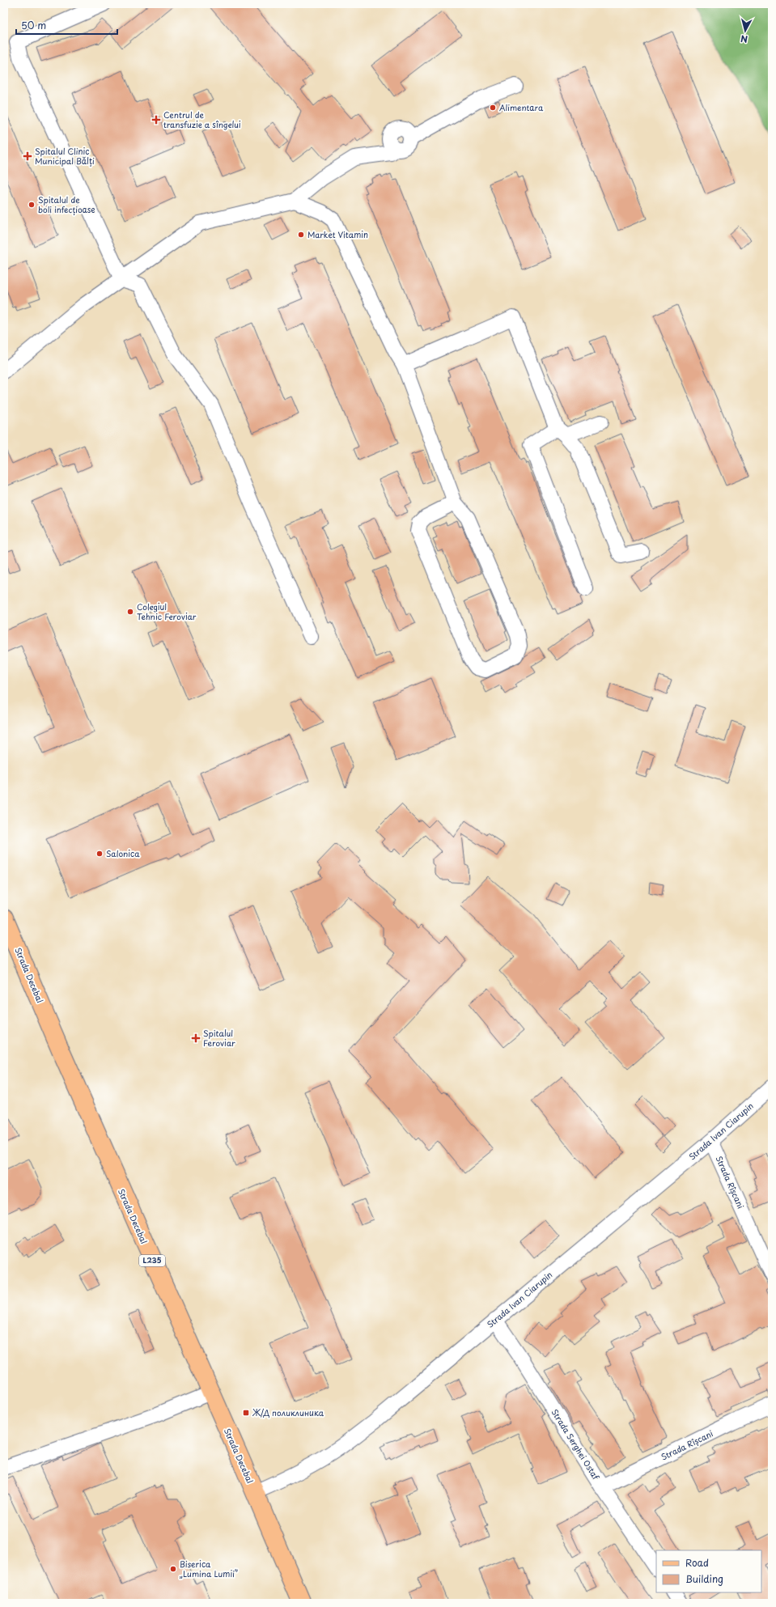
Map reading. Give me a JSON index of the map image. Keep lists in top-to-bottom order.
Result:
{
  "streets": {
    "main road": ["Strada Decebal", "L235"],
    "street": ["Strada Ivan Ciarupin", "Strada Rîșcani", "Strada Serghei Ostaf"]
  },
  "crossings": [
    ["Strada Decebal", "Strada Ivan Ciarupin"],
    ["Strada Ivan Ciarupin", "Strada Rîșcani"],
    ["Strada Ivan Ciarupin", "Strada Serghei Ostaf"],
    ["Strada Rîșcani", "Strada Serghei Ostaf"]
  ],
  "places": {
    "other": [
      "Alimentara",
      "Spitalul de boli infecțioase",
      "Market Vitamin",
      "Colegiul Tehnic Feroviar",
      "Salonica",
      "Biserica „Lumina Lumii”"
    ],
    "health": ["Centrul de transfuzie a sîngelui", "Spitalul Clinic Municipal Bălți", "Spitalul Feroviar"],
    "transit": ["Ж/Д поликлиника"]
  },
  "legend": ["Road", "Building"],
  "scale_bar": "50 m",
  "north": "bottom"
}
